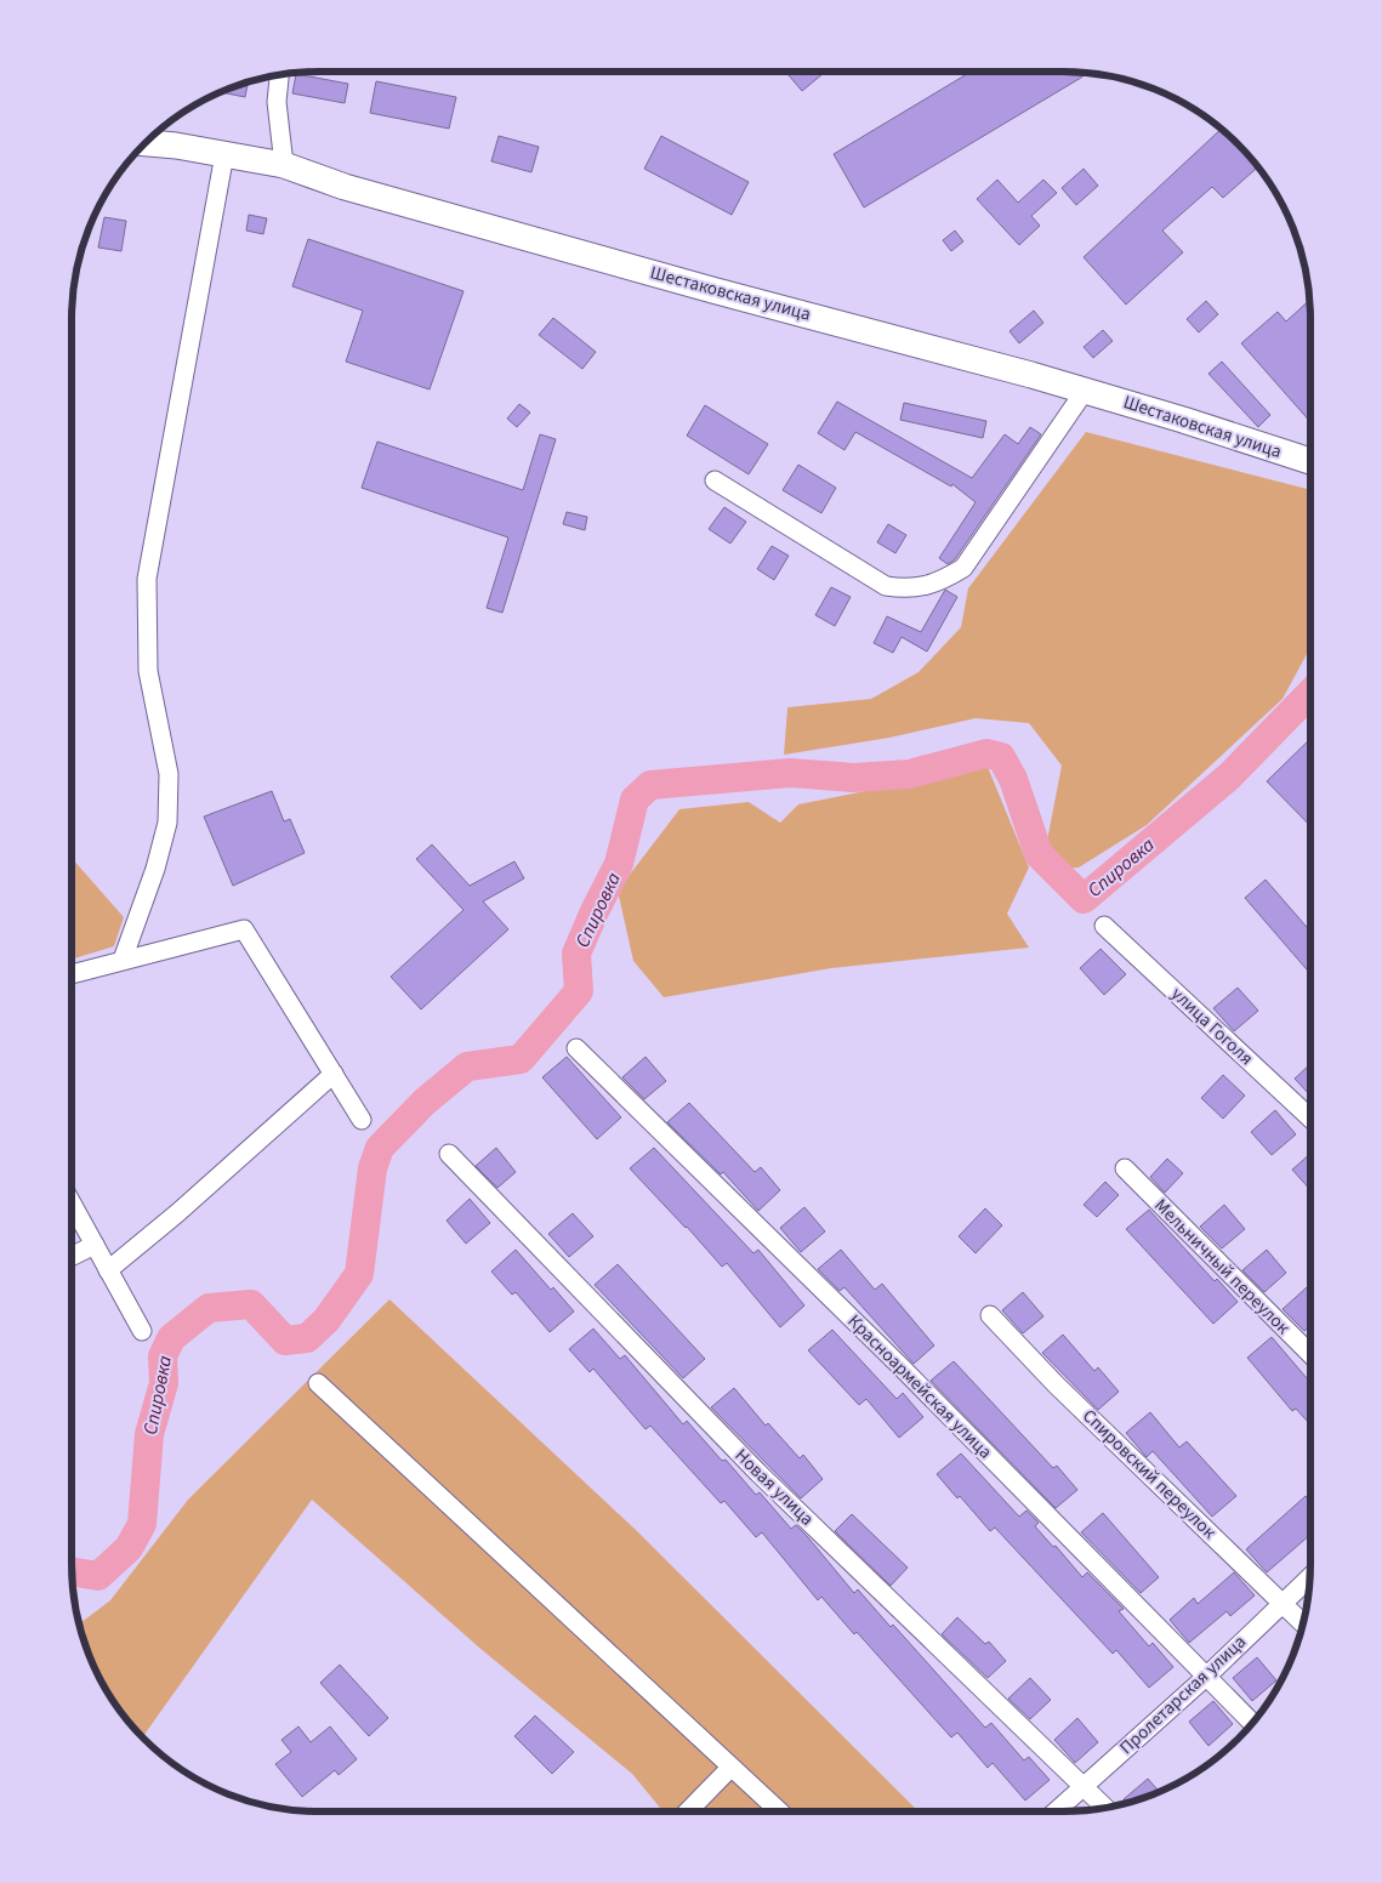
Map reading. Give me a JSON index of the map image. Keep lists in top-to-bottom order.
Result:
{
  "streets": {
    "main road": ["Шестаковская улица"],
    "street": [
      "улица Гоголя",
      "Мельничный переулок",
      "Красноармейская улица",
      "Спировский переулок",
      "Новая улица",
      "Пролетарская улица"
    ]
  },
  "crossings": [
    ["Красноармейская улица", "Пролетарская улица"],
    ["Спировский переулок", "Пролетарская улица"],
    ["Новая улица", "Пролетарская улица"]
  ],
  "water": ["Спировка"]
}
